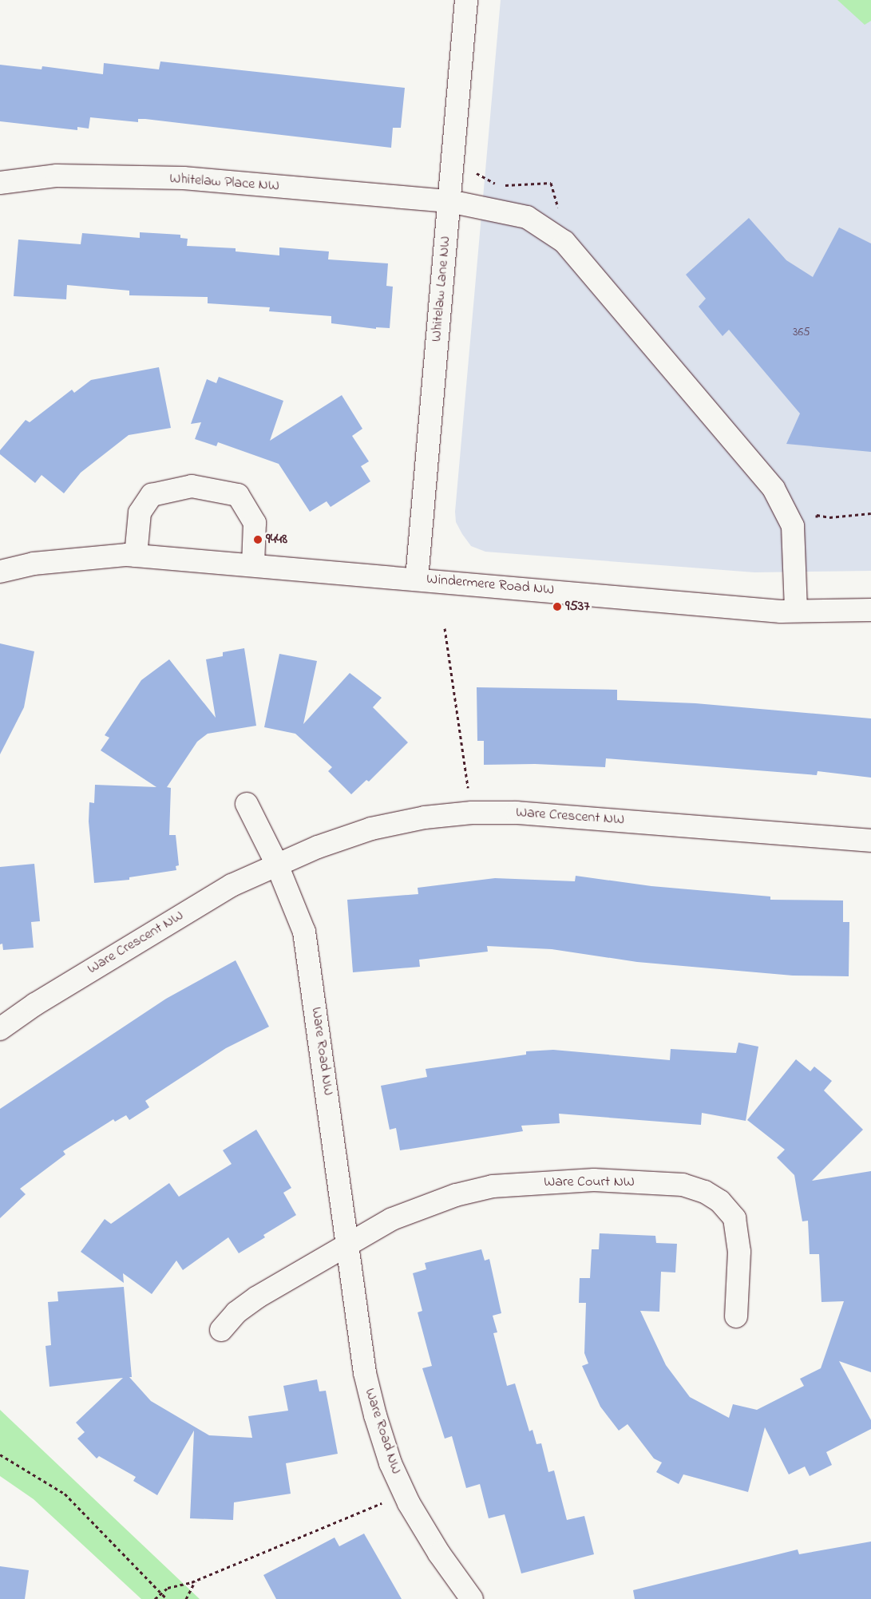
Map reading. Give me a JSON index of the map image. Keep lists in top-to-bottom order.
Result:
{
  "streets": {
    "street": [
      "Whitelaw Place NW",
      "Whitelaw Lane NW",
      "Windermere Road NW",
      "Ware Crescent NW",
      "Ware Road NW",
      "Ware Court NW"
    ]
  },
  "crossings": [
    ["Whitelaw Place NW", "Whitelaw Lane NW"],
    ["Whitelaw Place NW", "Windermere Road NW"],
    ["Whitelaw Lane NW", "Windermere Road NW"],
    ["Ware Crescent NW", "Ware Road NW"],
    ["Ware Road NW", "Ware Court NW"]
  ],
  "places": ["9448", "9537"],
  "house_numbers": ["365"]
}
